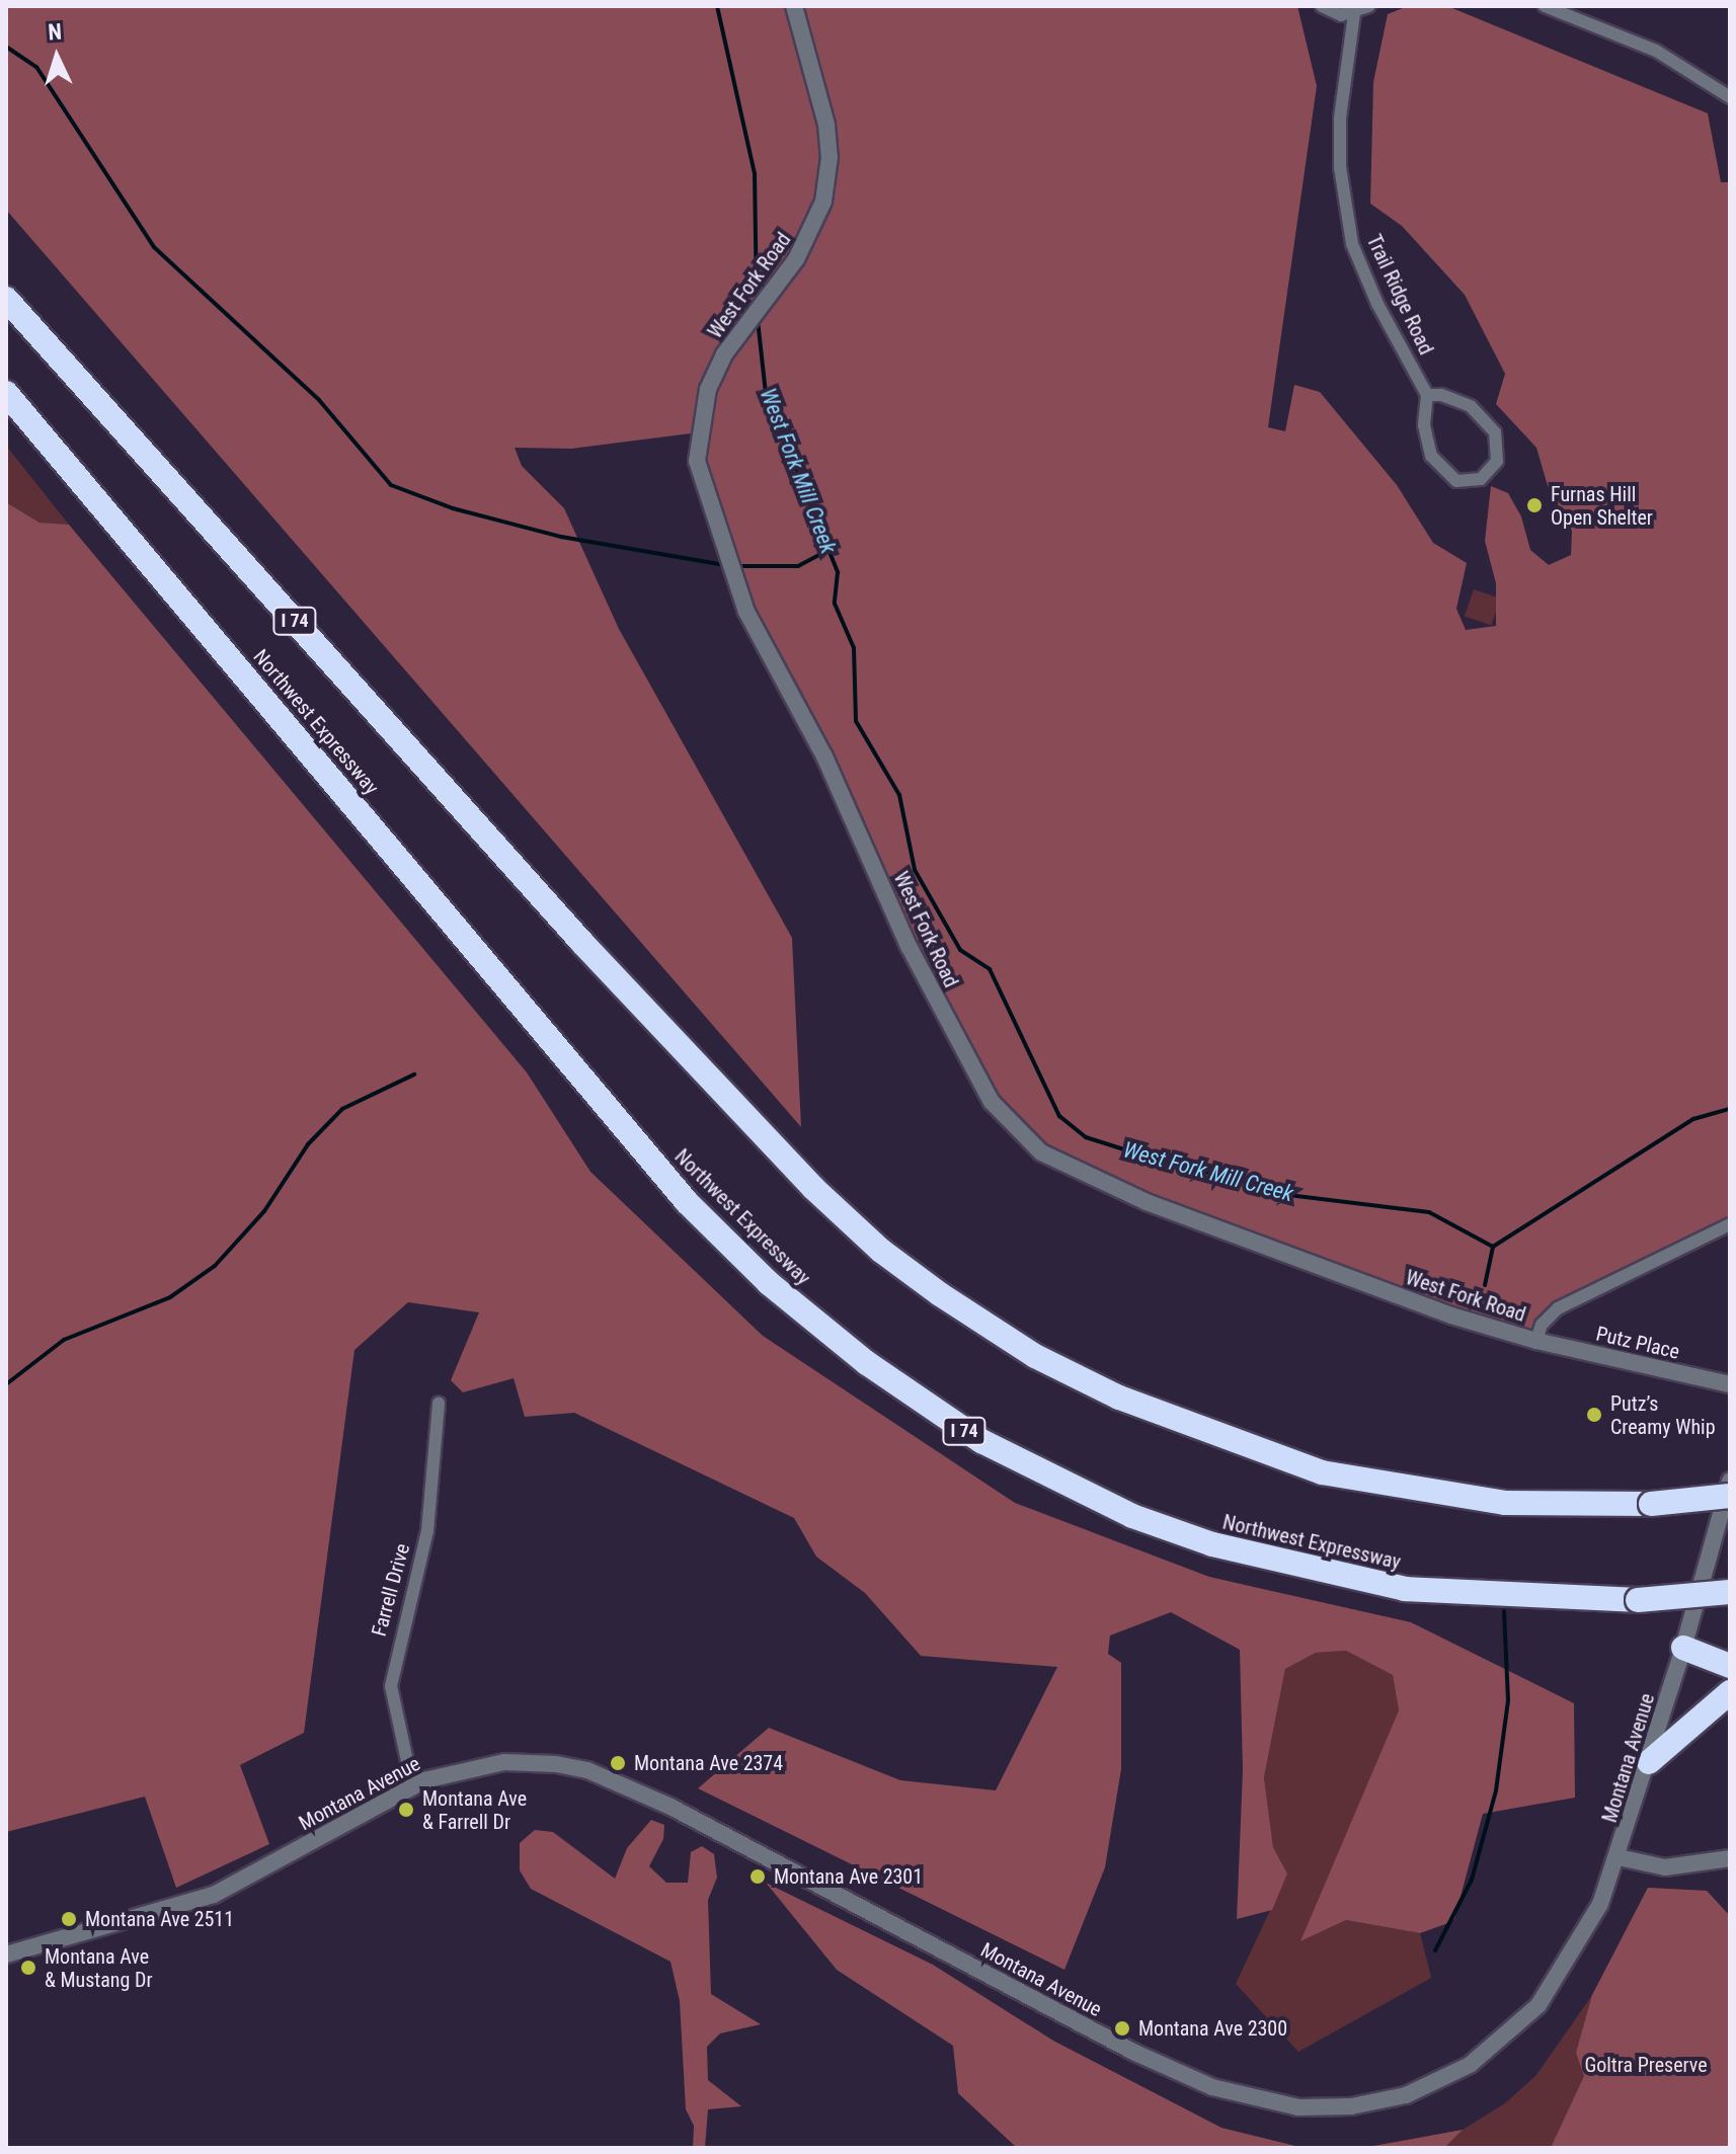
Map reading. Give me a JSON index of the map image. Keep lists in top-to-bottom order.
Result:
{
  "streets": {
    "highway": ["I 74", "Northwest Expressway"],
    "street": [
      "West Fork Road",
      "Trail Ridge Road",
      "Putz Place",
      "Farrell Drive",
      "Montana Avenue"
    ]
  },
  "crossings": [
    ["West Fork Road", "Putz Place"],
    ["Farrell Drive", "Montana Avenue"]
  ],
  "water": ["West Fork Mill Creek"],
  "parks": ["Goltra Preserve"],
  "places": [
    "Furnas Hill Open Shelter",
    "Putz’s Creamy Whip",
    "Montana Ave 2374",
    "Montana Ave & Farrell Dr",
    "Montana Ave 2301",
    "Montana Ave 2511",
    "Montana Ave & Mustang Dr",
    "Montana Ave 2300"
  ],
  "north": "top"
}
